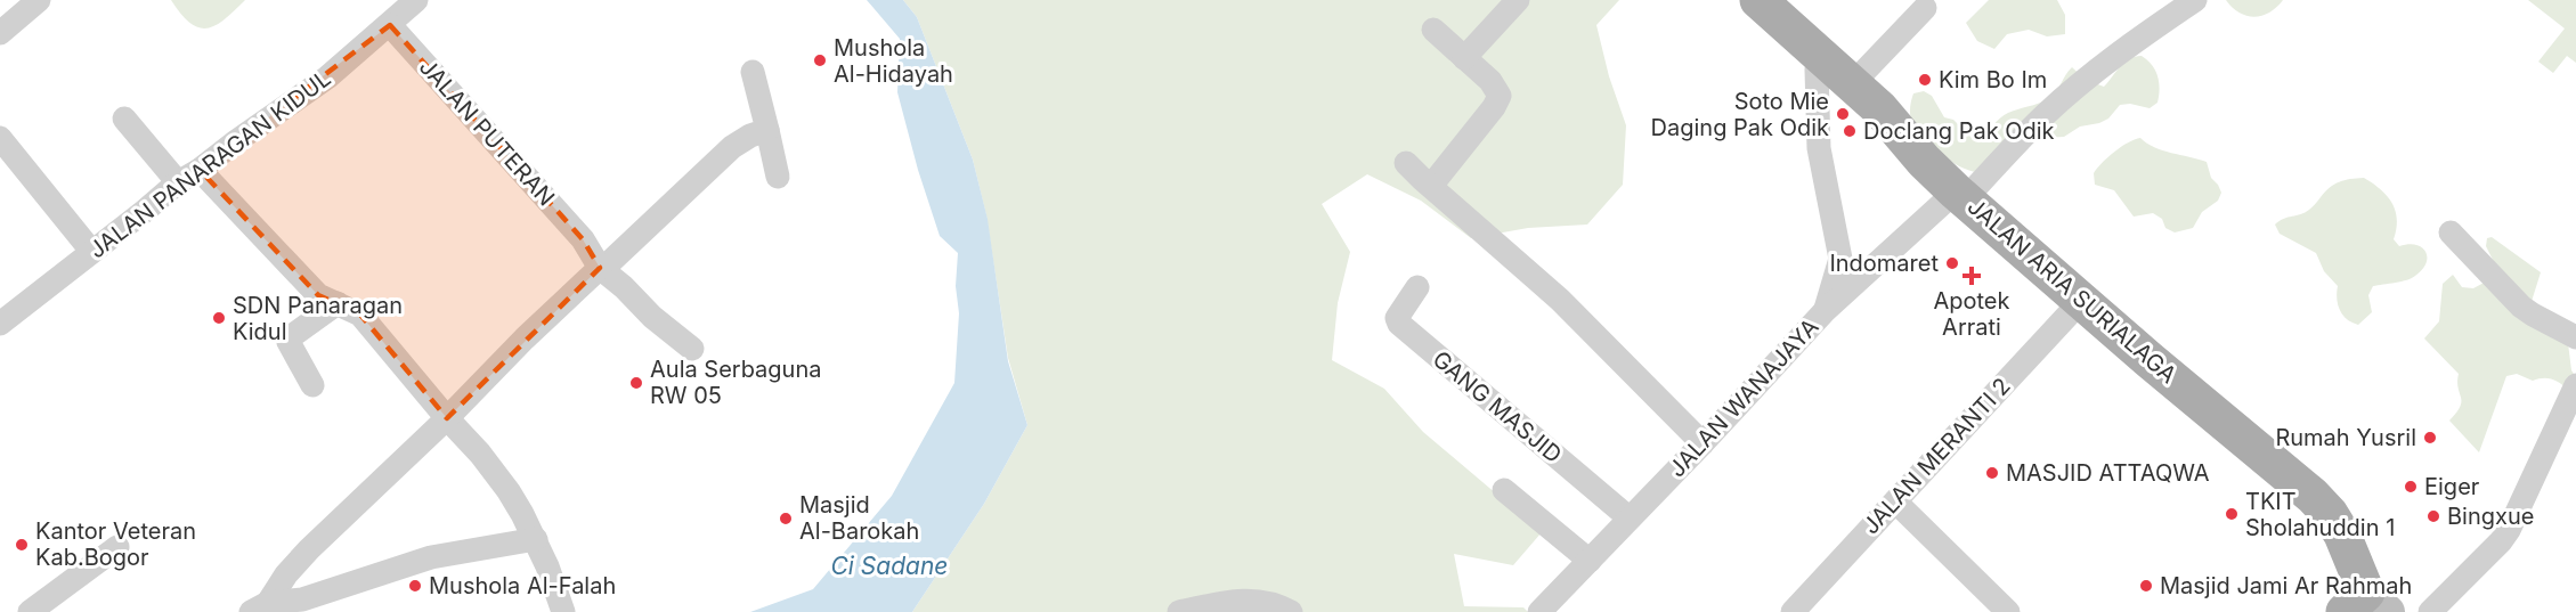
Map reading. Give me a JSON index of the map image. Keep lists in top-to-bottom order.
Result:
{
  "streets": {
    "main road": ["JALAN ARIA SURIALAGA"],
    "street": [
      "JALAN PUTERAN",
      "JALAN PANARAGAN KIDUL",
      "JALAN WANAJAYA",
      "GANG MASJID",
      "JALAN MERANTI 2"
    ]
  },
  "crossings": [
    ["JALAN PUTERAN", "JALAN PANARAGAN KIDUL"],
    ["JALAN ARIA SURIALAGA", "JALAN WANAJAYA"],
    ["JALAN ARIA SURIALAGA", "JALAN MERANTI 2"],
    ["JALAN WANAJAYA", "GANG MASJID"]
  ],
  "water": ["Ci Sadane"],
  "places": {
    "other": [
      "Mushola Al-Hidayah",
      "Kim Bo Im",
      "Soto Mie Daging Pak Odik",
      "Doclang Pak Odik",
      "Indomaret",
      "SDN Panaragan Kidul",
      "Aula Serbaguna RW 05",
      "Rumah Yusril",
      "MASJID ATTAQWA",
      "Eiger",
      "TKIT Sholahuddin 1",
      "Bingxue",
      "Masjid Al-Barokah",
      "Kantor Veteran Kab.Bogor",
      "Mushola Al-Falah",
      "Masjid Jami Ar Rahmah"
    ],
    "health": ["Apotek Arrati"]
  }
}
